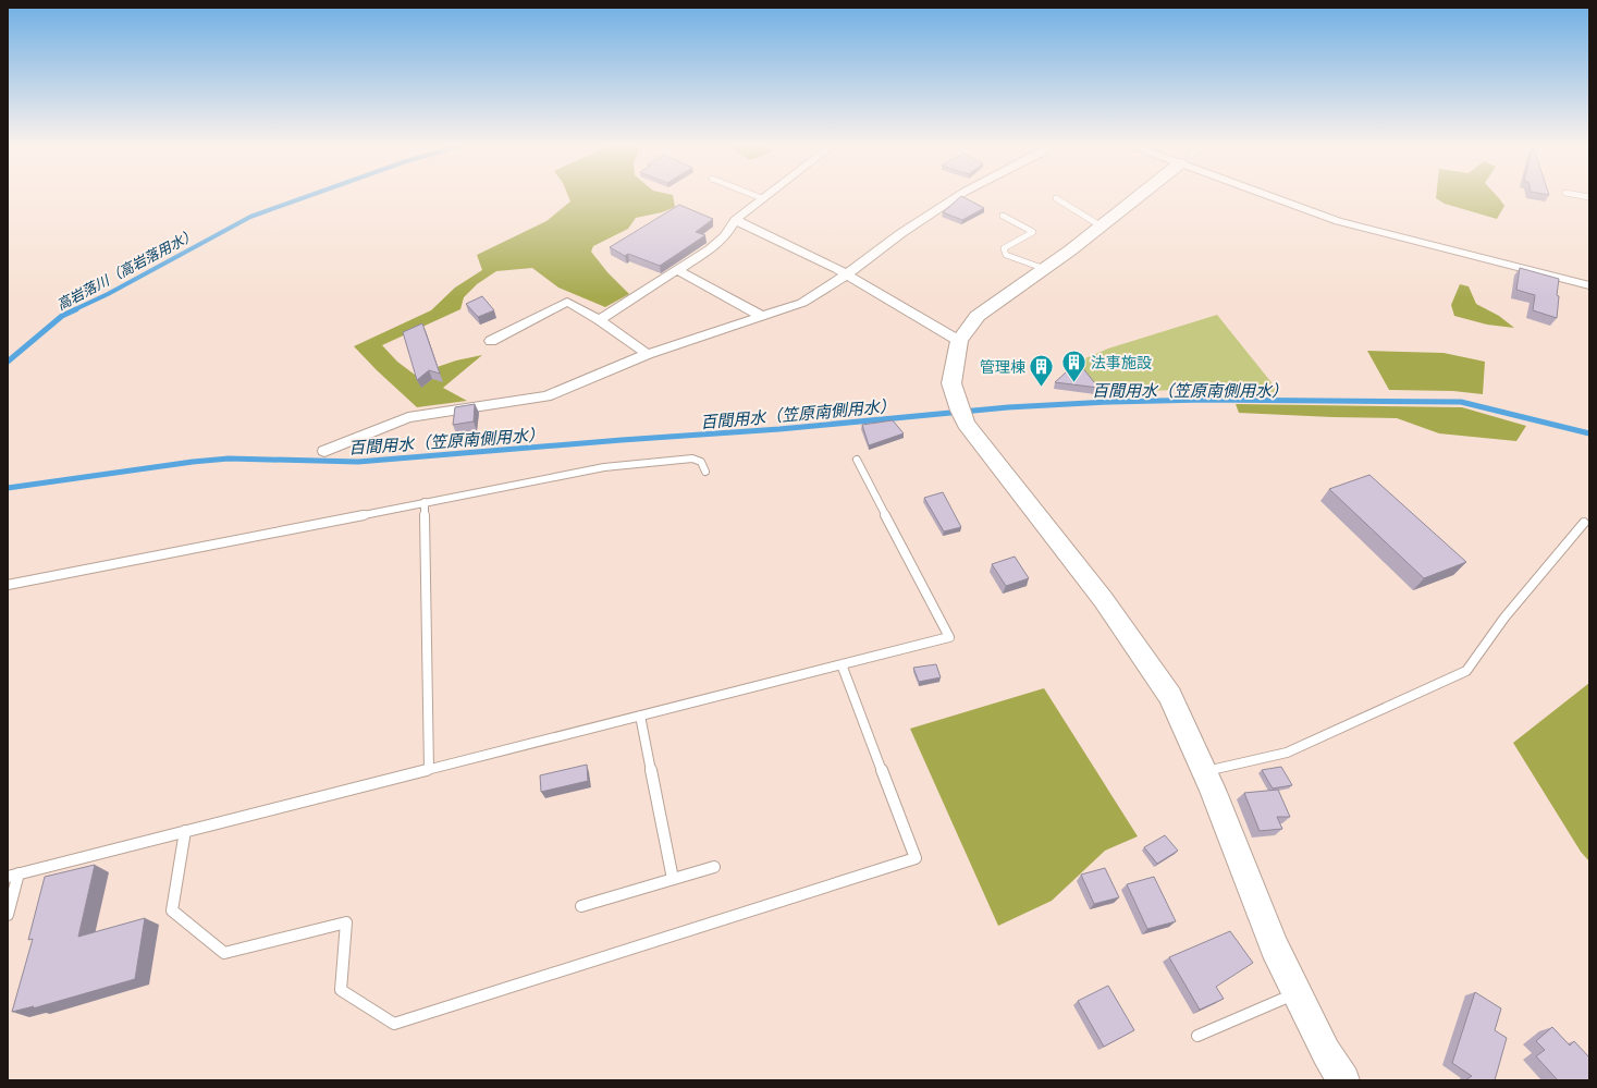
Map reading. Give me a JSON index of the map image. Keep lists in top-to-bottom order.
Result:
{
  "water": ["高岩落川（高岩落用水）", "百間用水（笠原南側用水）"],
  "places": {
    "building": ["法事施設", "管理棟"]
  }
}
